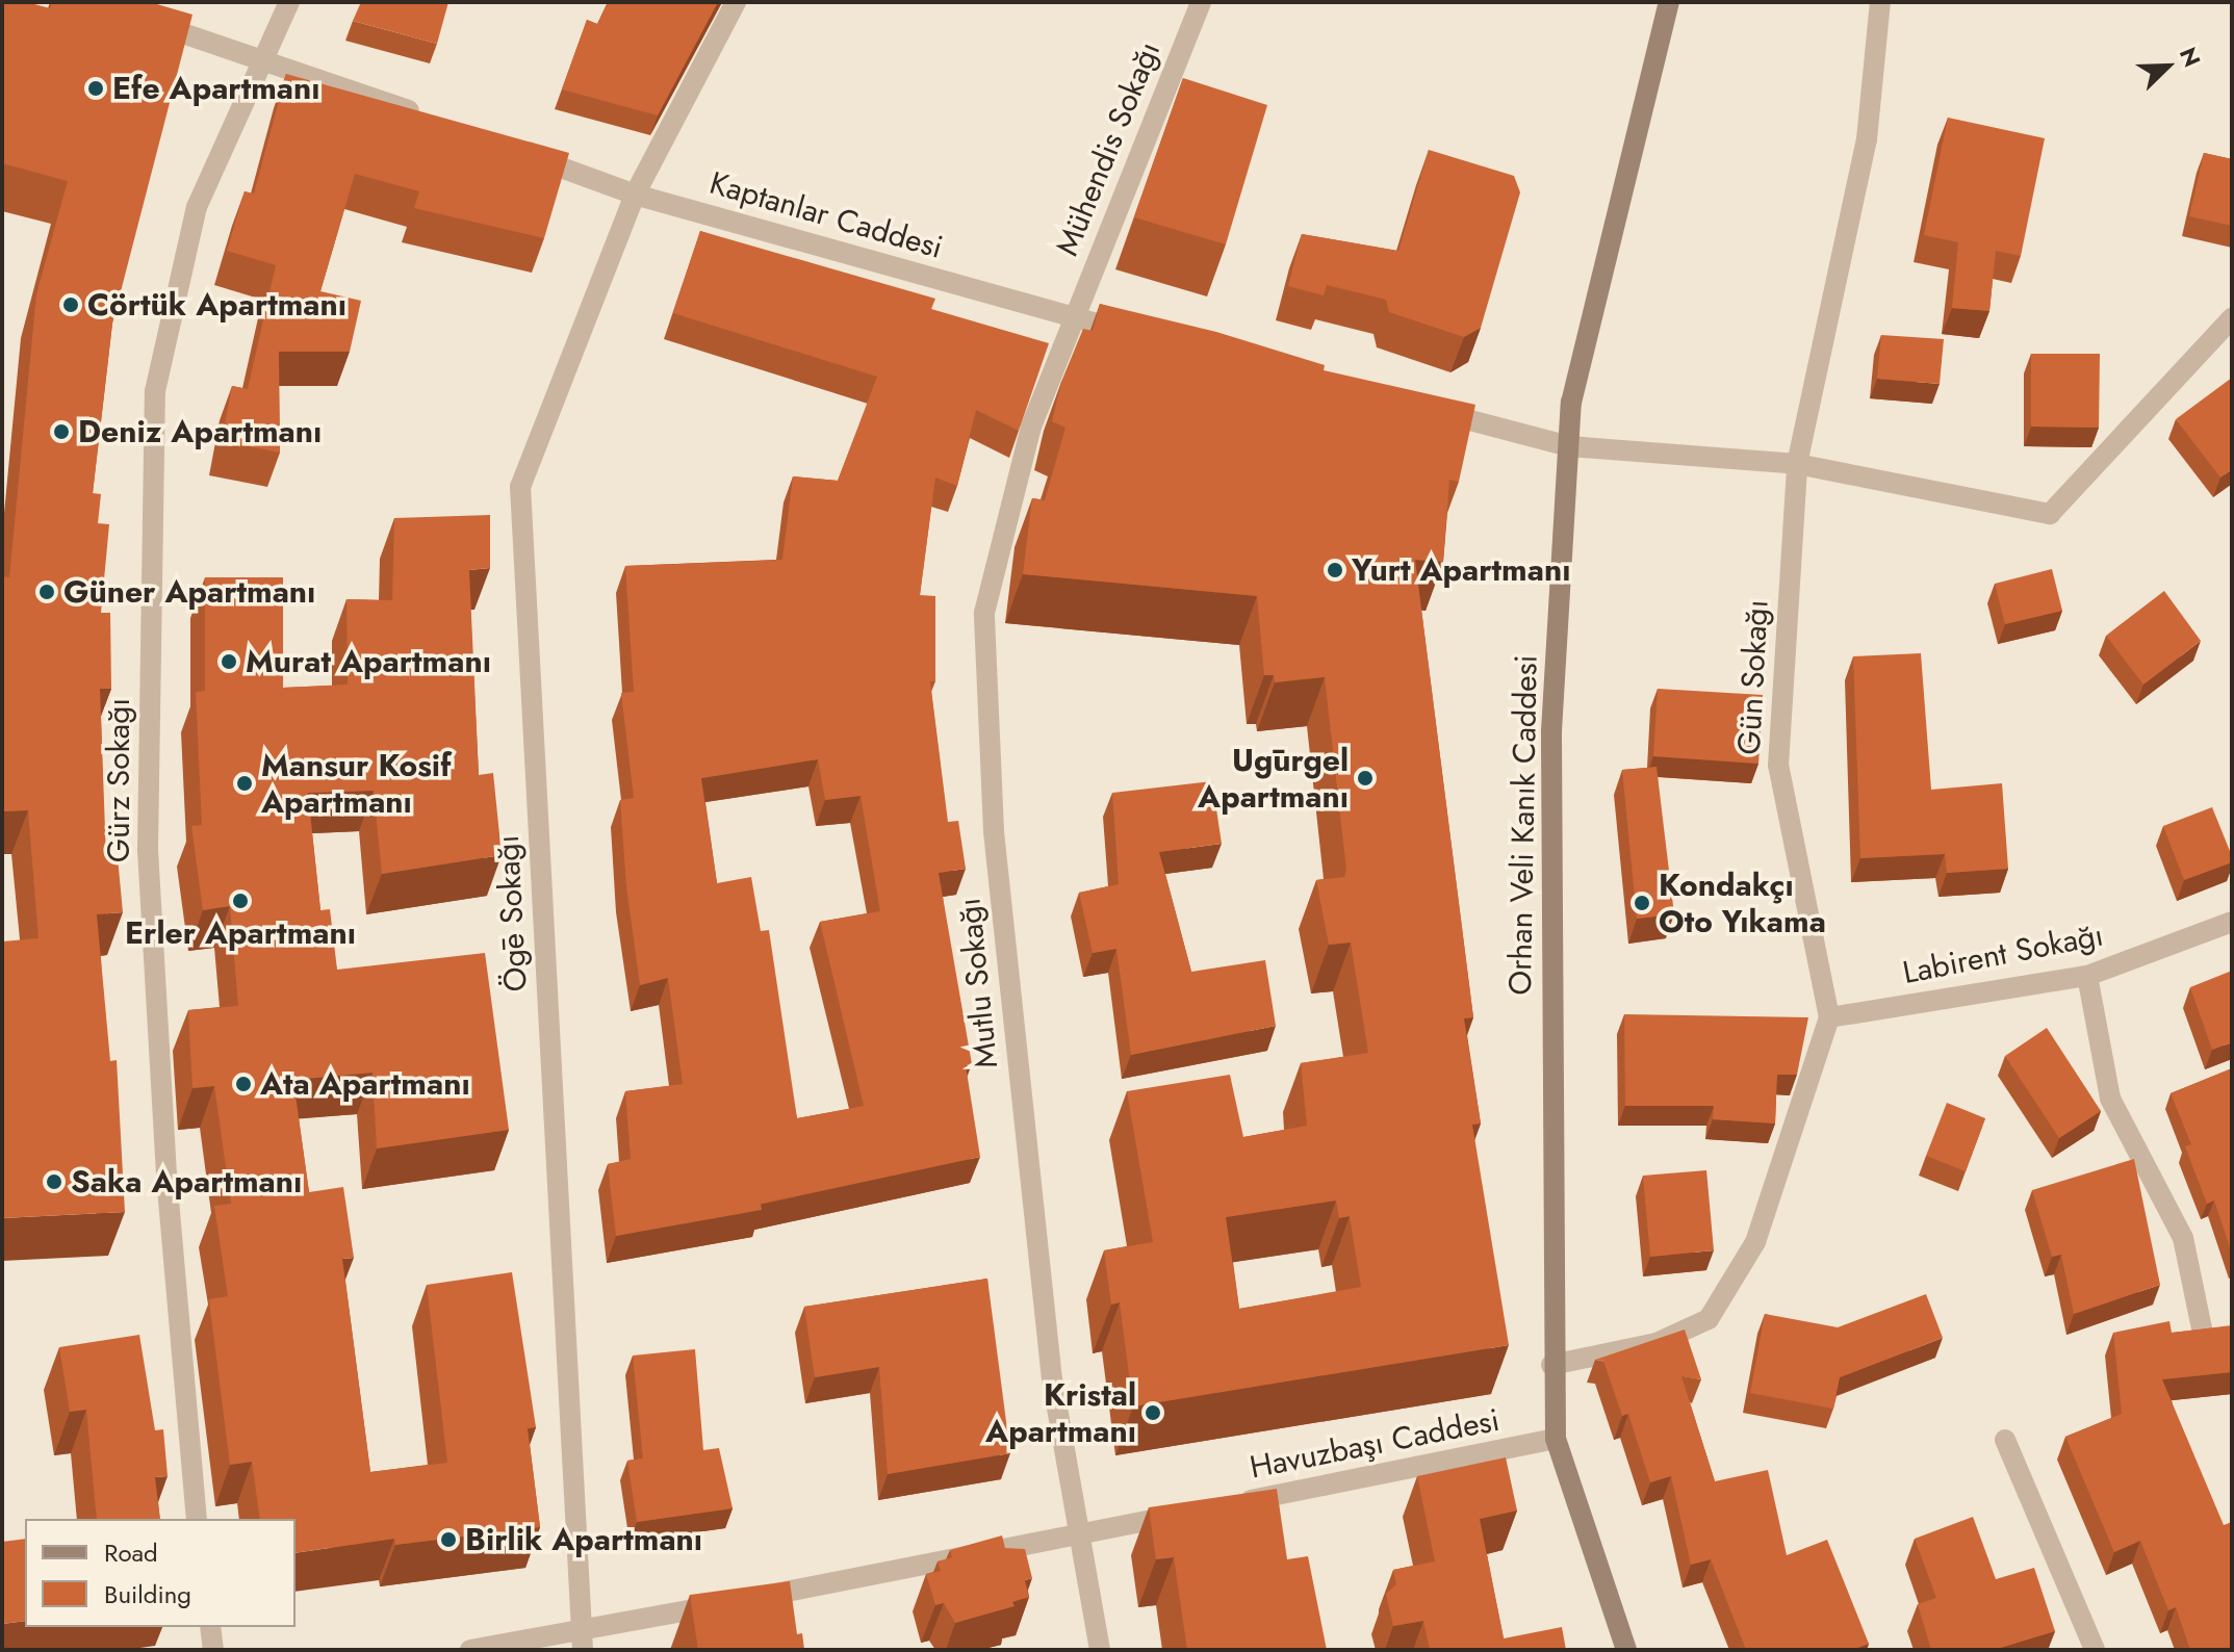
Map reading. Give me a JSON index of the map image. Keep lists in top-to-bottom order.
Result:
{
  "streets": {
    "street": [
      "Mühendis Sokağı",
      "Kaptanlar Caddesi",
      "Gün Sokağı",
      "Gürz Sokağı",
      "Orhan Veli Kanık Caddesi",
      "Öḡe Sokağı",
      "Labirent Sokağı",
      "Mutlu Sokağı",
      "Havuzbaşı Caddesi"
    ]
  },
  "crossings": [
    ["Mühendis Sokağı", "Kaptanlar Caddesi"],
    ["Mühendis Sokağı", "Mutlu Sokağı"],
    ["Kaptanlar Caddesi", "Öḡe Sokağı"],
    ["Kaptanlar Caddesi", "Mutlu Sokağı"],
    ["Gün Sokağı", "Orhan Veli Kanık Caddesi"],
    ["Gün Sokağı", "Labirent Sokağı"],
    ["Orhan Veli Kanık Caddesi", "Havuzbaşı Caddesi"]
  ],
  "places": [
    "Efe Apartmanı",
    "Cörtük Apartmanı",
    "Deniz Apartmanı",
    "Yurt Apartmanı",
    "Güner Apartmanı",
    "Murat Apartmanı",
    "Uḡurgel Apartmanı",
    "Mansur Kosif Apartmanı",
    "Erler Apartmanı",
    "Kondakçı Oto Yıkama",
    "Ata Apartmanı",
    "Saka Apartmanı",
    "Kristal Apartmanı",
    "Birlik Apartmanı"
  ],
  "legend": ["Road", "Building"],
  "north": "top right"
}
